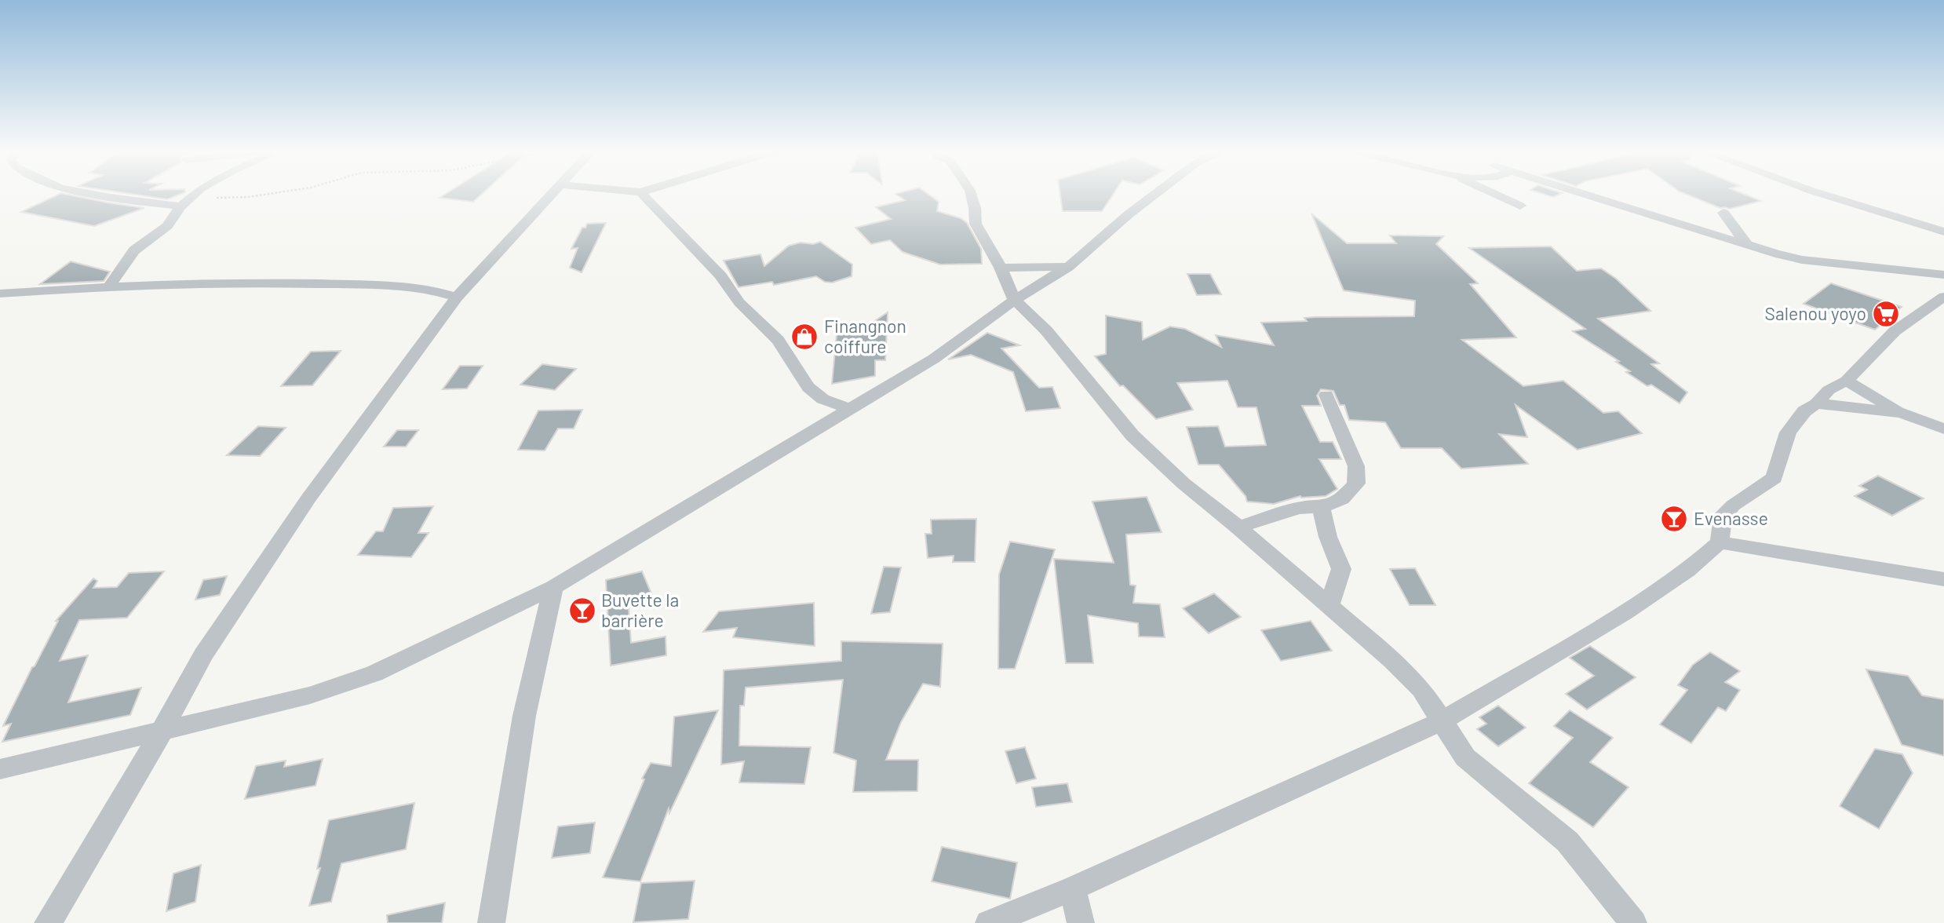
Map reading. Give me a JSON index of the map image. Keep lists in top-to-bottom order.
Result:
{
  "places": {
    "supermarket": ["Salenou yoyo"],
    "shop": ["Finangnon coiffure"],
    "bar": ["Evenasse", "Buvette la barrière"]
  }
}
